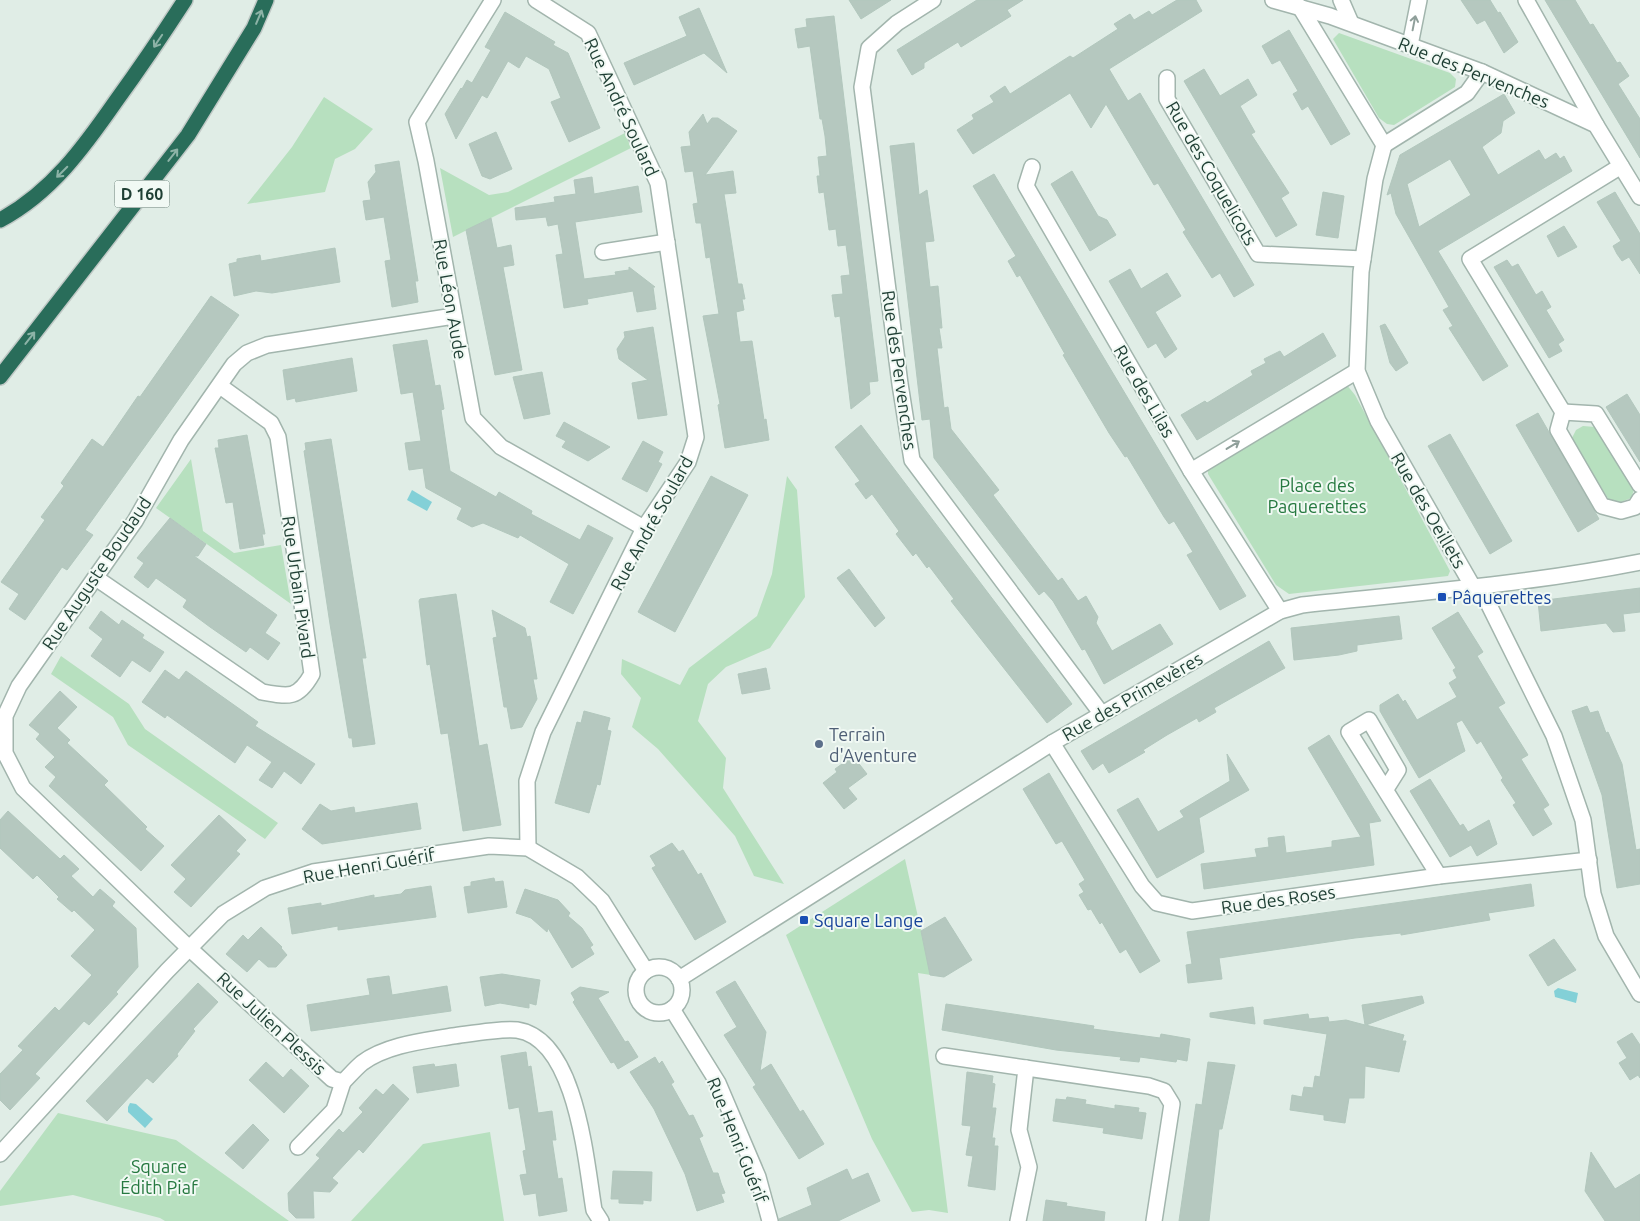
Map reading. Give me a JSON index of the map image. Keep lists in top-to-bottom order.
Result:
{
  "streets": {
    "highway": ["D 160"],
    "street": [
      "Rue des Pervenches",
      "Rue André Soulard",
      "Rue des Coquelicots",
      "Rue Léon Aude",
      "Rue des Lilas",
      "Rue des Oeillets",
      "Rue Auguste Boudaud",
      "Rue Urbain Pivard",
      "Rue des Primevères",
      "Rue Henri Guérif",
      "Rue des Roses",
      "Rue Julien Plessis"
    ]
  },
  "crossings": [
    ["Rue des Pervenches", "Rue des Primevères"],
    ["Rue André Soulard", "Rue Léon Aude"],
    ["Rue André Soulard", "Rue Henri Guérif"],
    ["Rue des Coquelicots", "Rue des Oeillets"],
    ["Rue Léon Aude", "Rue Auguste Boudaud"],
    ["Rue des Lilas", "Rue des Primevères"],
    ["Rue des Oeillets", "Rue des Primevères"],
    ["Rue des Oeillets", "Rue des Roses"],
    ["Rue Auguste Boudaud", "Rue Urbain Pivard"],
    ["Rue Auguste Boudaud", "Rue Henri Guérif"],
    ["Rue Auguste Boudaud", "Rue Julien Plessis"],
    ["Rue des Primevères", "Rue Henri Guérif"],
    ["Rue des Primevères", "Rue des Roses"],
    ["Rue Henri Guérif", "Rue Julien Plessis"]
  ],
  "parks": ["Place des Paquerettes", "Square Édith Piaf"],
  "places": {
    "transit": ["Pâquerettes", "Square Lange"],
    "other": ["Terrain d'Aventure"]
  }
}
